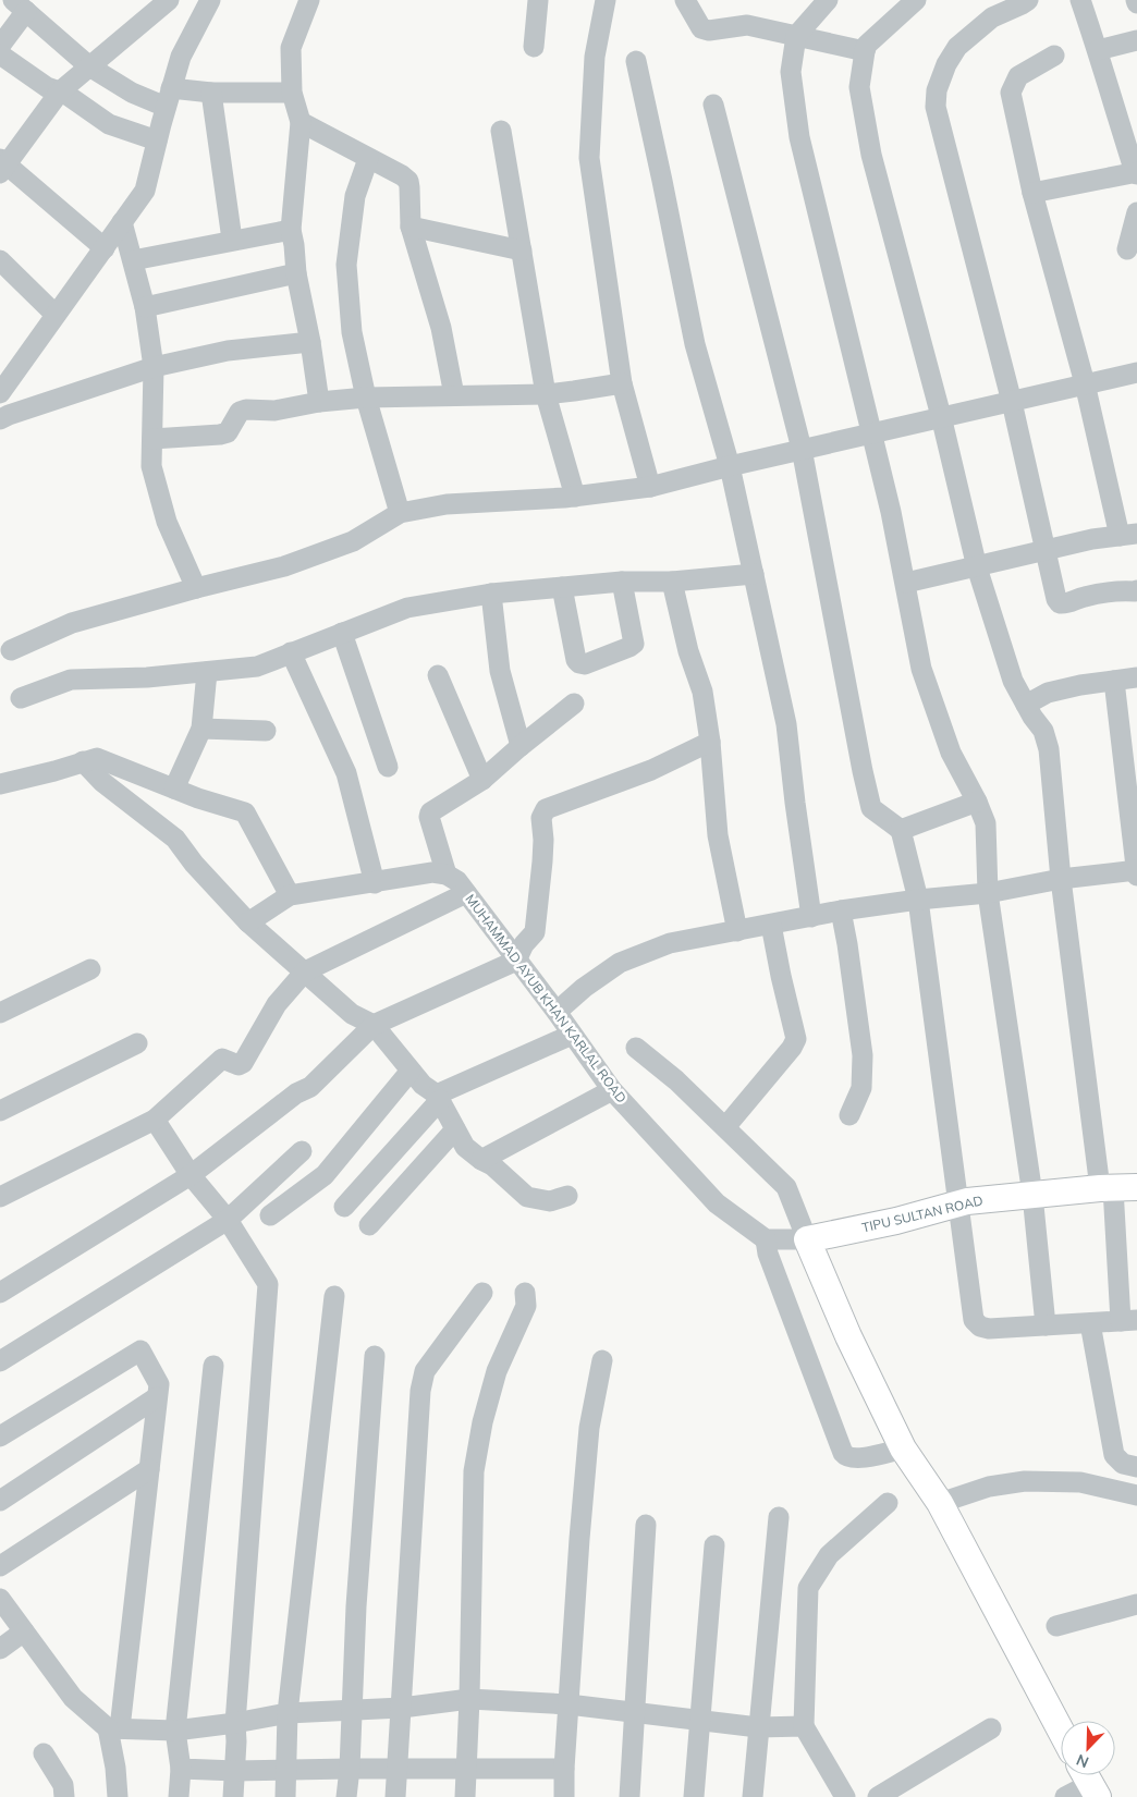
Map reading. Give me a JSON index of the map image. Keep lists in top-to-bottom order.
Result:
{
  "streets": {
    "main road": ["TIPU SULTAN ROAD"],
    "street": ["MUHAMMAD AYUB KHAN KARLAL ROAD"]
  },
  "north": "bottom left"
}
